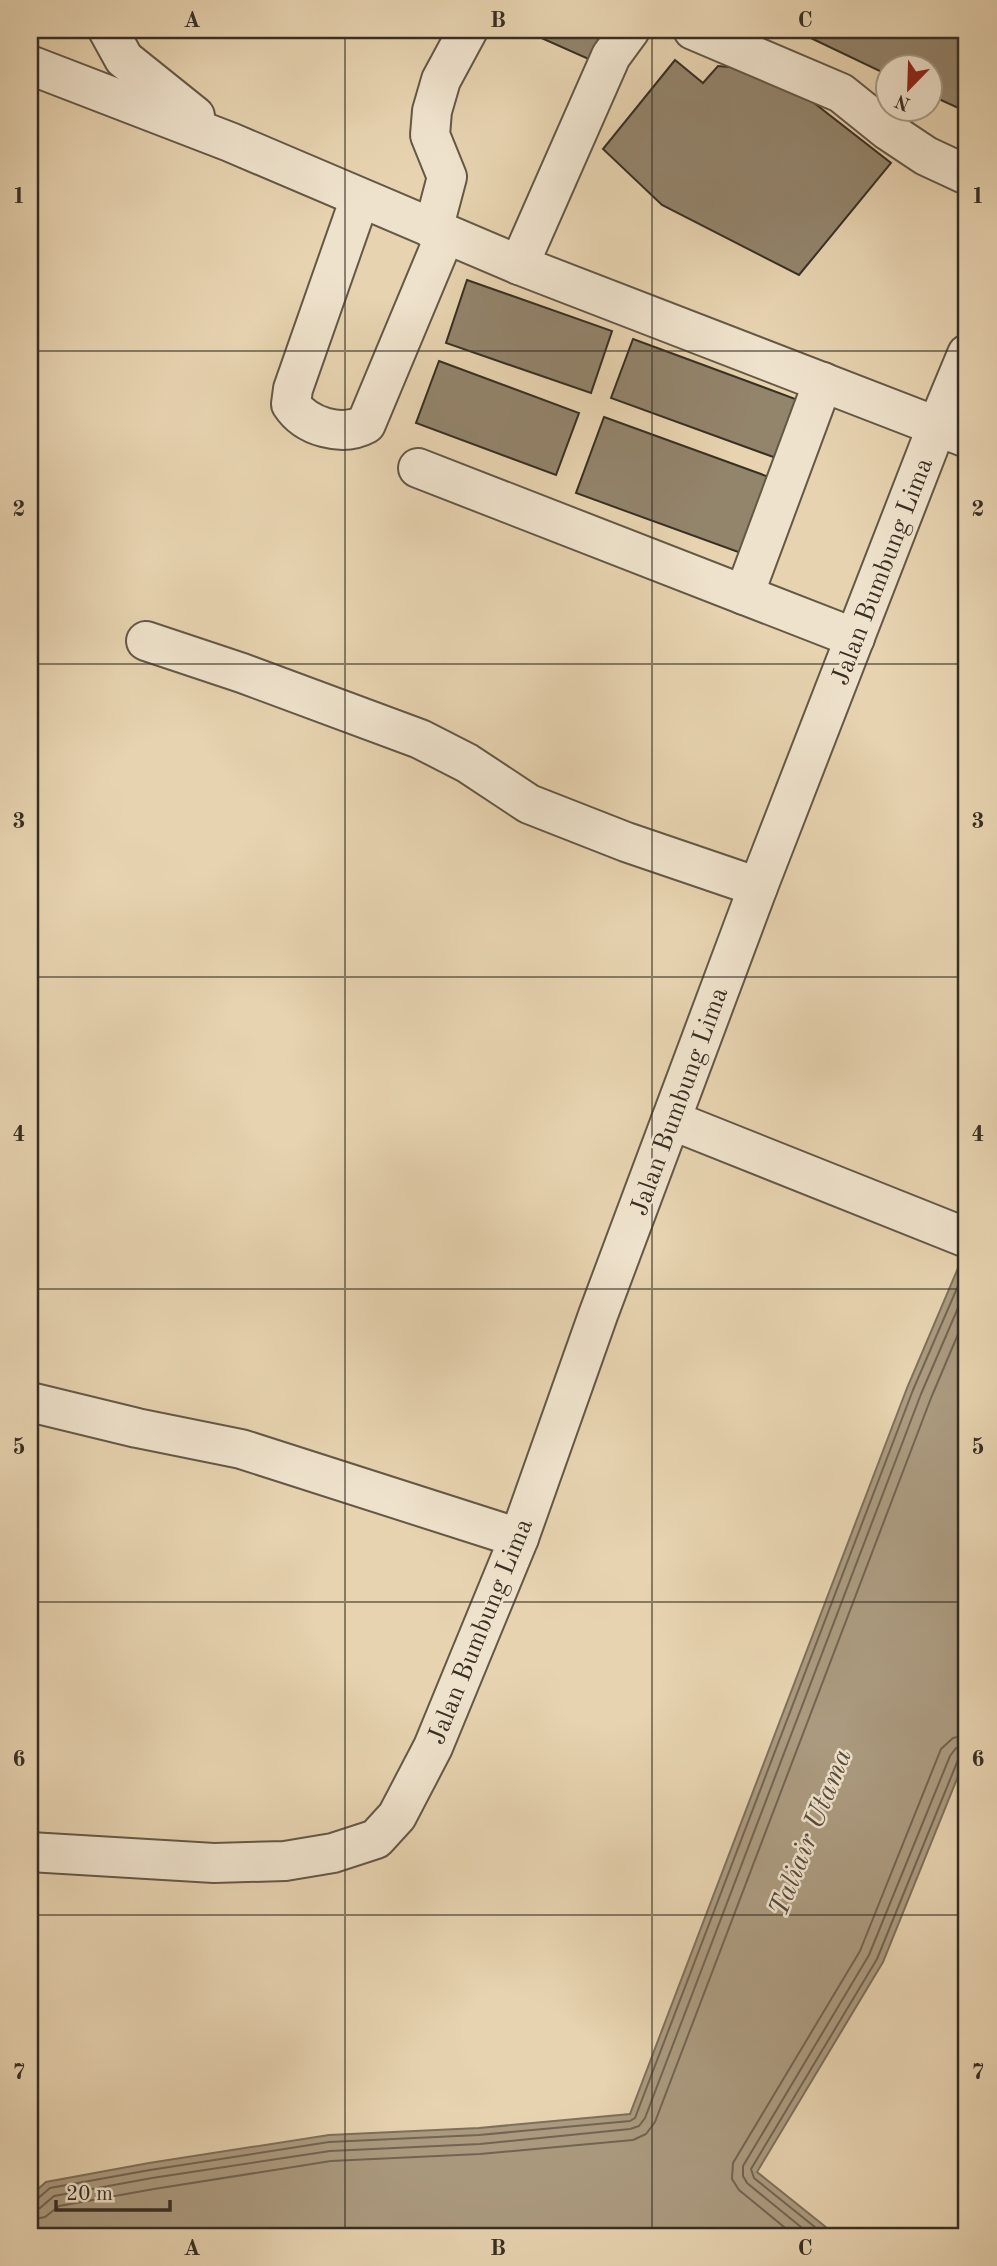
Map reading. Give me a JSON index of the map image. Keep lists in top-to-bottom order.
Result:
{
  "streets": {
    "street": ["Jalan Bumbung Lima"]
  },
  "water": ["Taliair Utama"],
  "scale_bar": "20 m",
  "north": "bottom left",
  "grid": {
    "columns": ["A", "B", "C"],
    "rows": [
      "1",
      "2",
      "3",
      "4",
      "5",
      "6",
      "7"
    ]
  }
}
